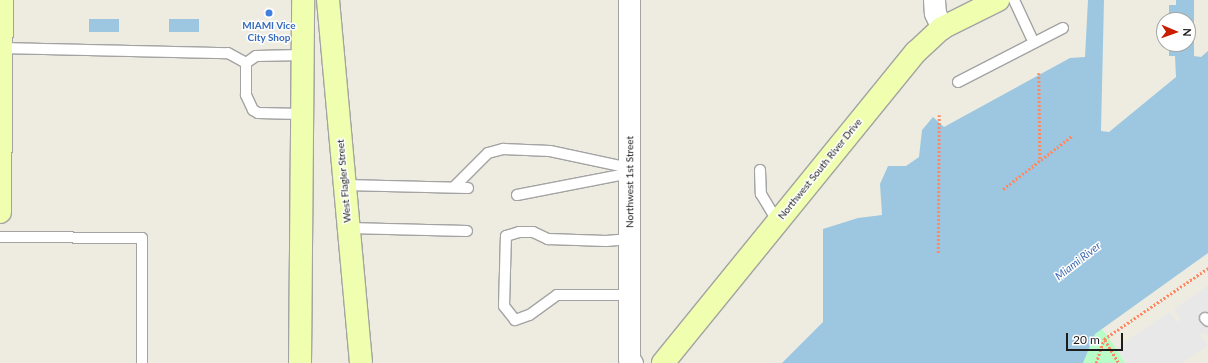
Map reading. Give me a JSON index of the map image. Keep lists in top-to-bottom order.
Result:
{
  "streets": {
    "street": ["Northwest South River Drive", "West Flagler Street", "Northwest 1st Street"]
  },
  "water": ["Miami River"],
  "places": ["MIAMI Vice City Shop"],
  "scale_bar": "20 m",
  "north": "right"
}
